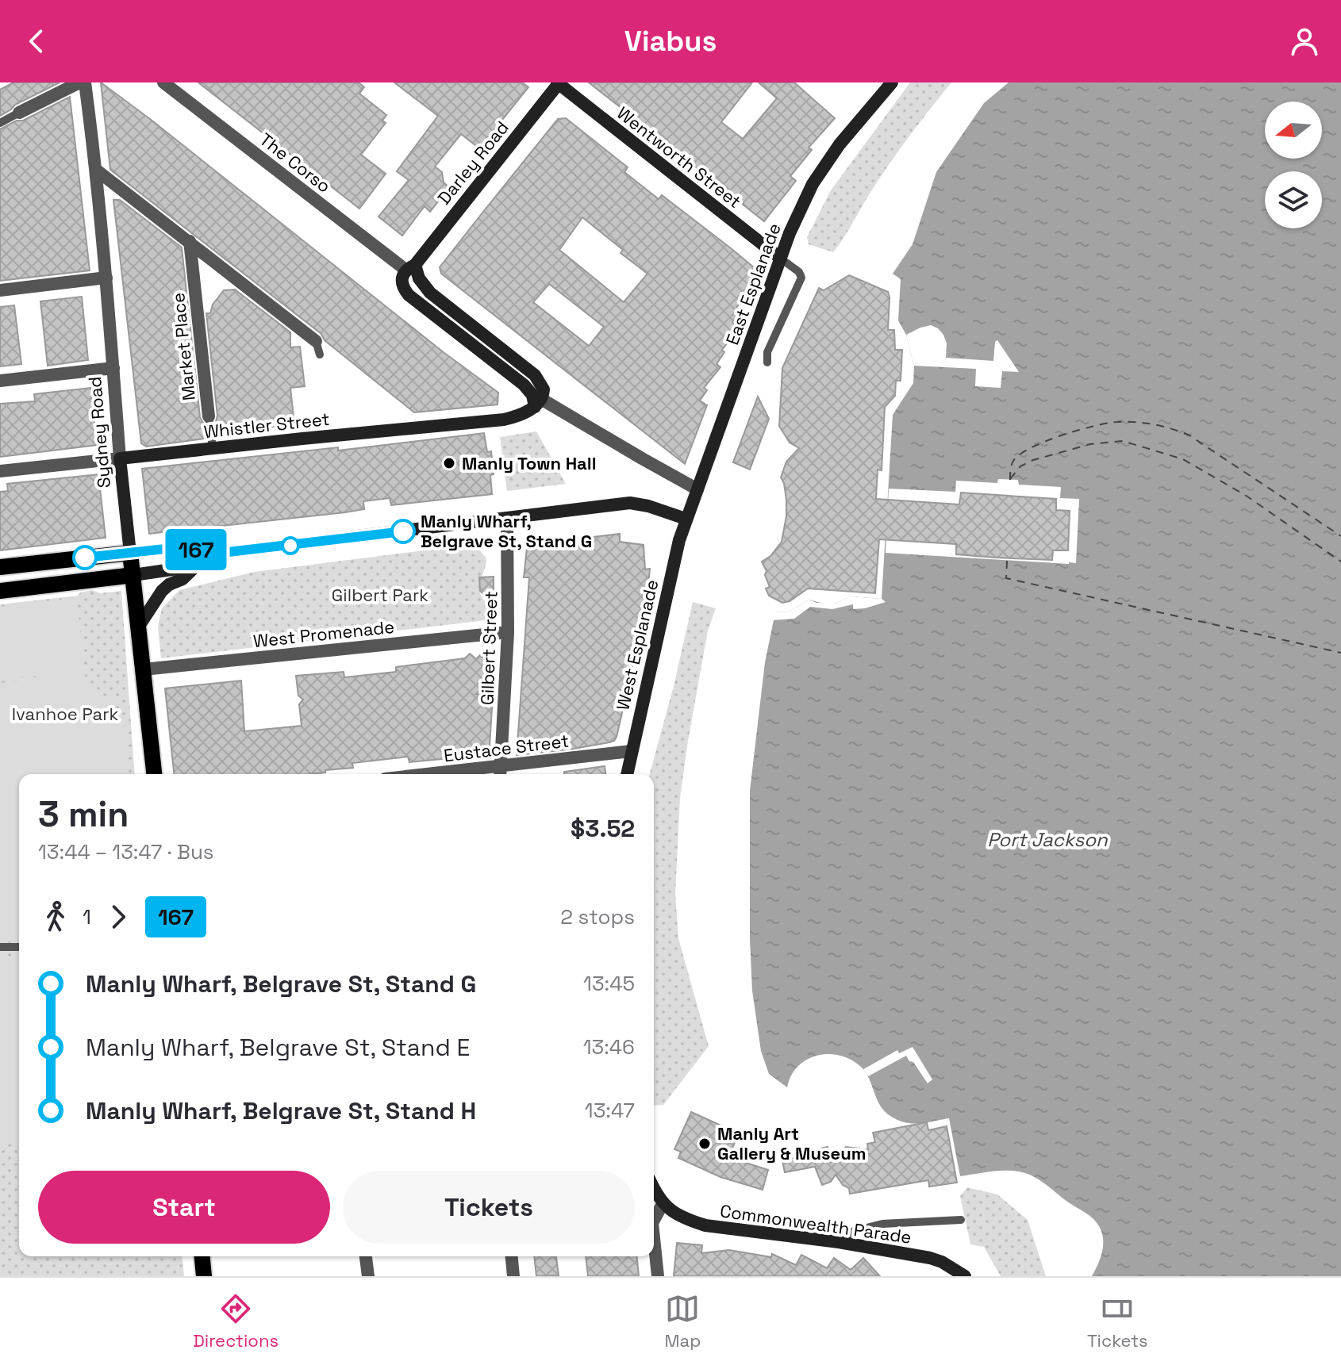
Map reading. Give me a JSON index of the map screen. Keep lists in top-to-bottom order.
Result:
{
  "streets": {
    "main road": ["Sydney Road"],
    "street": [
      "Wentworth Street",
      "The Corso",
      "Darley Road",
      "East Esplanade",
      "Market Place",
      "Whistler Street",
      "West Promenade",
      "West Esplanade",
      "Gilbert Street",
      "Eustace Street",
      "Commonwealth Parade"
    ]
  },
  "crossings": [
    ["Wentworth Street", "Darley Road"],
    ["Wentworth Street", "East Esplanade"],
    ["The Corso", "Darley Road"],
    ["The Corso", "Whistler Street"],
    ["East Esplanade", "West Esplanade"],
    ["Market Place", "Whistler Street"],
    ["Whistler Street", "Sydney Road"],
    ["Sydney Road", "West Promenade"],
    ["West Promenade", "Gilbert Street"],
    ["West Esplanade", "Eustace Street"],
    ["Gilbert Street", "Eustace Street"]
  ],
  "water": ["Port Jackson"],
  "parks": ["Gilbert Park", "Ivanhoe Park"],
  "places": ["Manly Town Hall", "Manly Wharf, Belgrave St, Stand G", "Manly Art Gallery & Museum"],
  "lines": ["bus line 167"],
  "north": "left",
  "page": {
    "header": "Viabus",
    "on_map": "167",
    "heading": ["3 min", "13:44 – 13:47 · Bus", "$3.52"],
    "legs": ["1", "167", "2 stops"],
    "list": [
      {
        "name": "Manly Wharf, Belgrave St, Stand G",
        "value": "13:45"
      },
      {
        "name": "Manly Wharf, Belgrave St, Stand E",
        "value": "13:46"
      },
      {
        "name": "Manly Wharf, Belgrave St, Stand H",
        "value": "13:47"
      }
    ],
    "buttons": ["Start", "Tickets"],
    "tabs": ["Directions", "Map", "Tickets"]
  }
}
